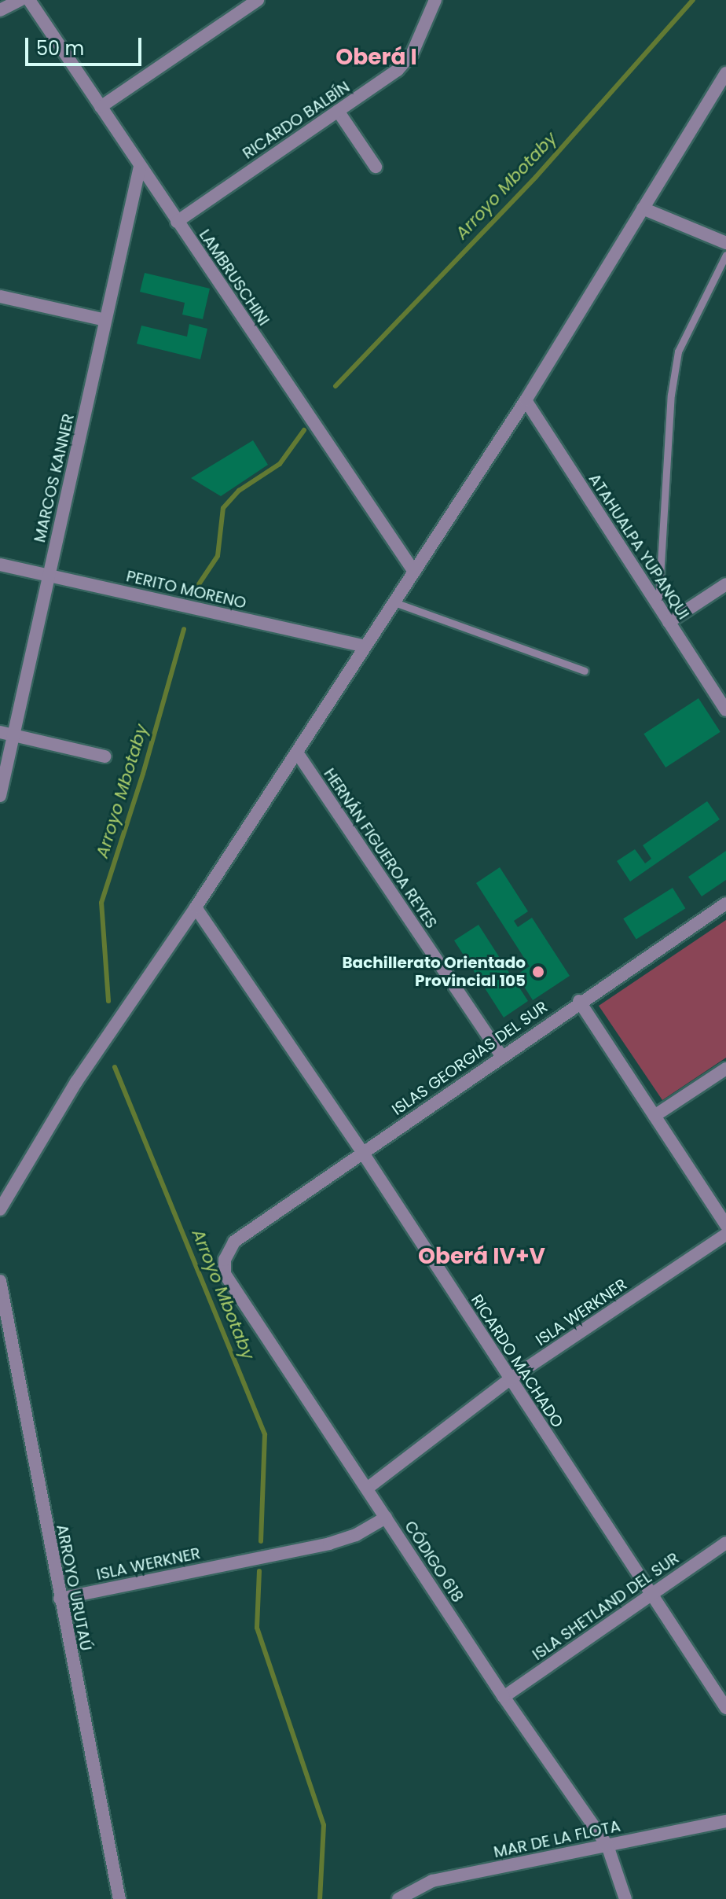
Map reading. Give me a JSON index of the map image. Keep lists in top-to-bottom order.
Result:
{
  "streets": {
    "street": [
      "RICARDO BALBÍN",
      "LAMBRUSCHINI",
      "MARCOS KANNER",
      "ATAHUALPA YUPANQUI",
      "PERITO MORENO",
      "HERNÁN FIGUEROA REYES",
      "ISLAS GEORGIAS DEL SUR",
      "ISLA WERKNER",
      "RICARDO MACHADO",
      "CÓDIGO 618",
      "ARROYO URUTAÚ",
      "ISLA SHETLAND DEL SUR",
      "MAR DE LA FLOTA"
    ]
  },
  "crossings": [
    ["RICARDO BALBÍN", "LAMBRUSCHINI"],
    ["LAMBRUSCHINI", "MARCOS KANNER"],
    ["MARCOS KANNER", "PERITO MORENO"],
    ["HERNÁN FIGUEROA REYES", "ISLAS GEORGIAS DEL SUR"],
    ["ISLAS GEORGIAS DEL SUR", "RICARDO MACHADO"],
    ["ISLAS GEORGIAS DEL SUR", "CÓDIGO 618"],
    ["ISLA WERKNER", "RICARDO MACHADO"],
    ["ISLA WERKNER", "CÓDIGO 618"],
    ["ISLA WERKNER", "ARROYO URUTAÚ"],
    ["RICARDO MACHADO", "ISLA SHETLAND DEL SUR"],
    ["CÓDIGO 618", "ISLA SHETLAND DEL SUR"],
    ["CÓDIGO 618", "MAR DE LA FLOTA"]
  ],
  "districts": ["Oberá I", "Oberá IV+V"],
  "water": ["Arroyo Mbotaby"],
  "places": ["Bachillerato Orientado Provincial 105"],
  "scale_bar": "50 m"
}
